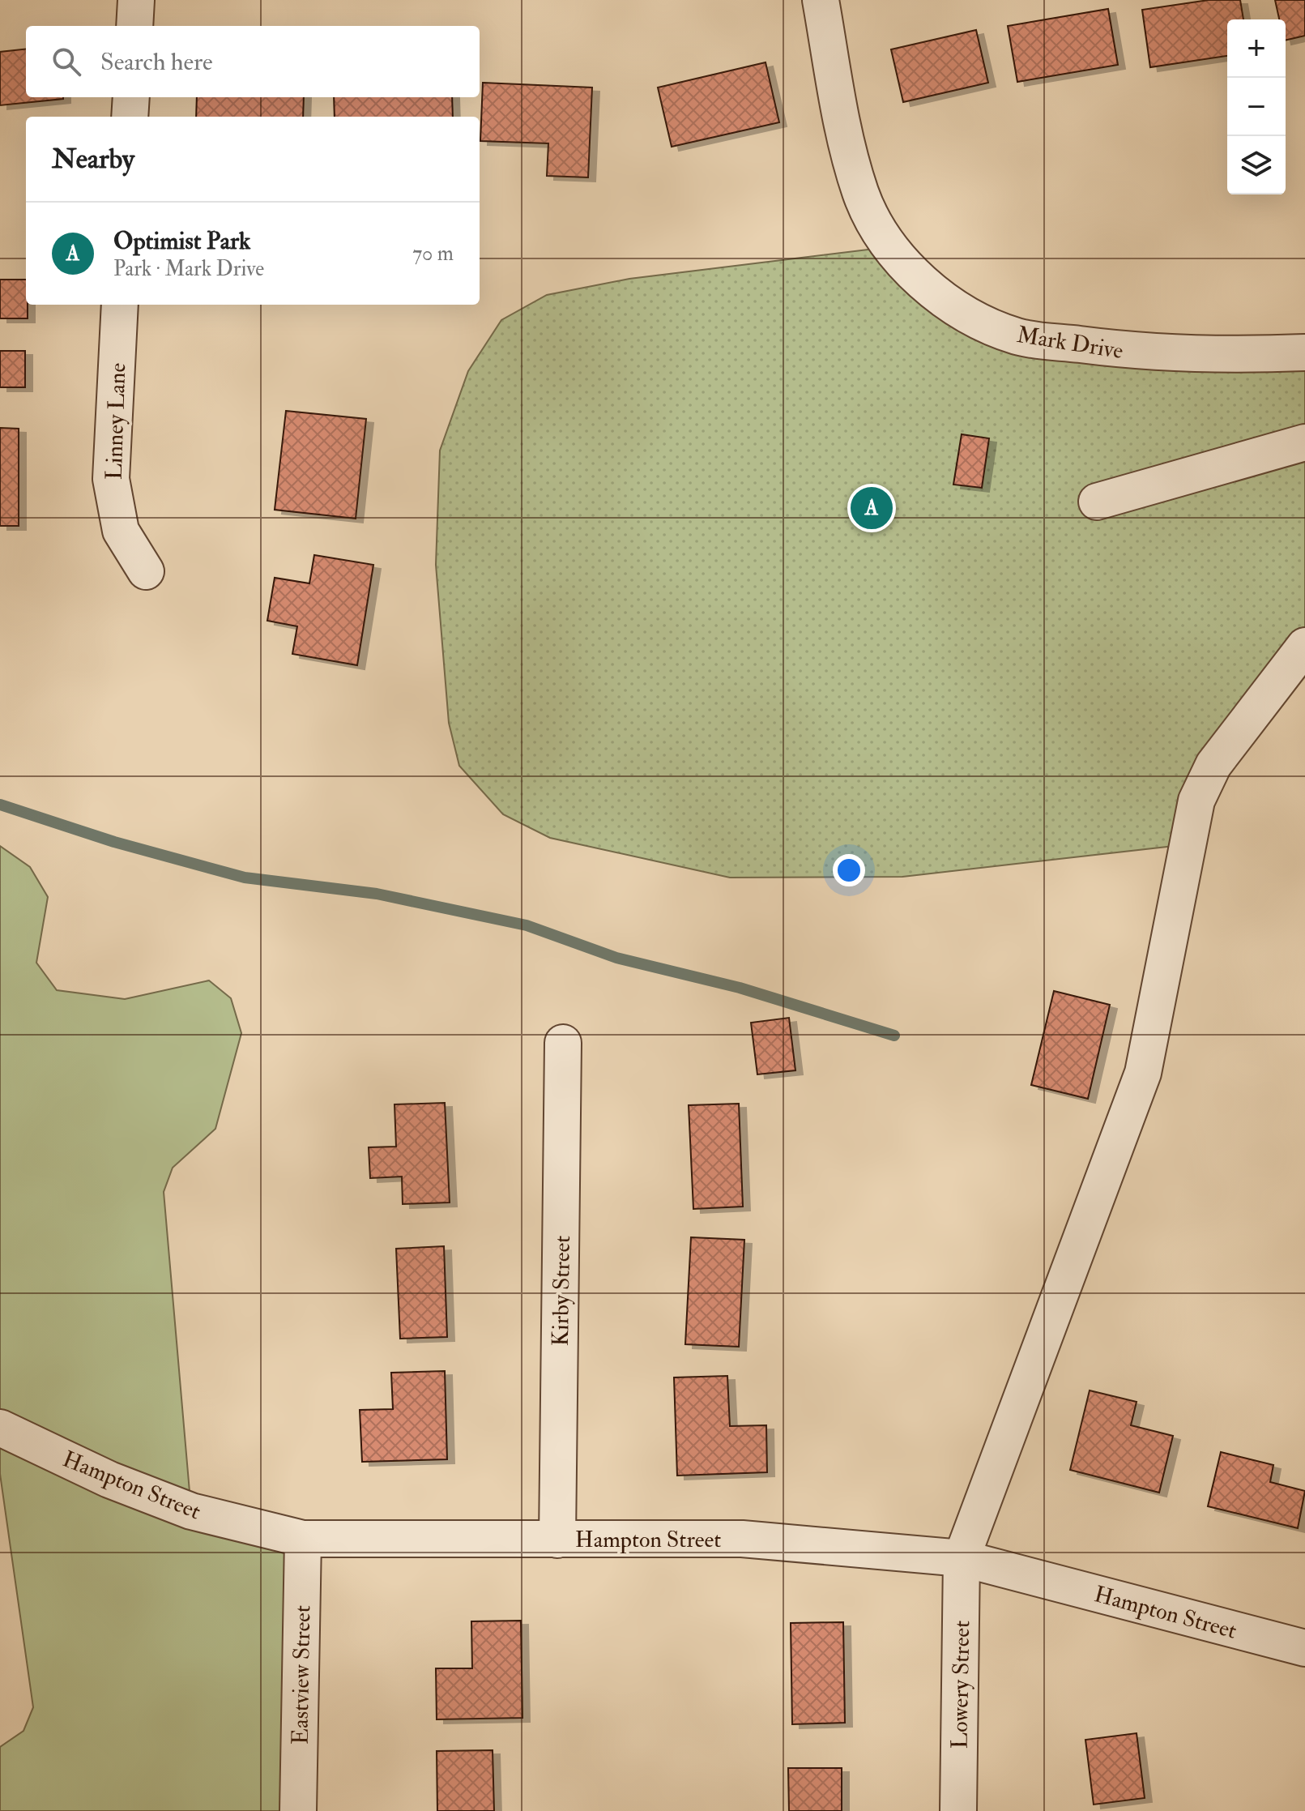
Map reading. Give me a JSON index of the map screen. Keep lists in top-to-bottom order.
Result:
{
  "streets": {
    "street": [
      "Mark Drive",
      "Linney Lane",
      "Kirby Street",
      "Hampton Street",
      "Eastview Street",
      "Lowery Street"
    ]
  },
  "crossings": [
    ["Kirby Street", "Hampton Street"],
    ["Hampton Street", "Eastview Street"],
    ["Hampton Street", "Lowery Street"]
  ],
  "page": {
    "map_buttons": ["+", "−"],
    "search": "Search here",
    "heading": "Nearby",
    "list": [
      {
        "mark": "A",
        "name": "Optimist Park",
        "note": "Park · Mark Drive",
        "value": "70 m"
      }
    ],
    "pins": "A"
  }
}
